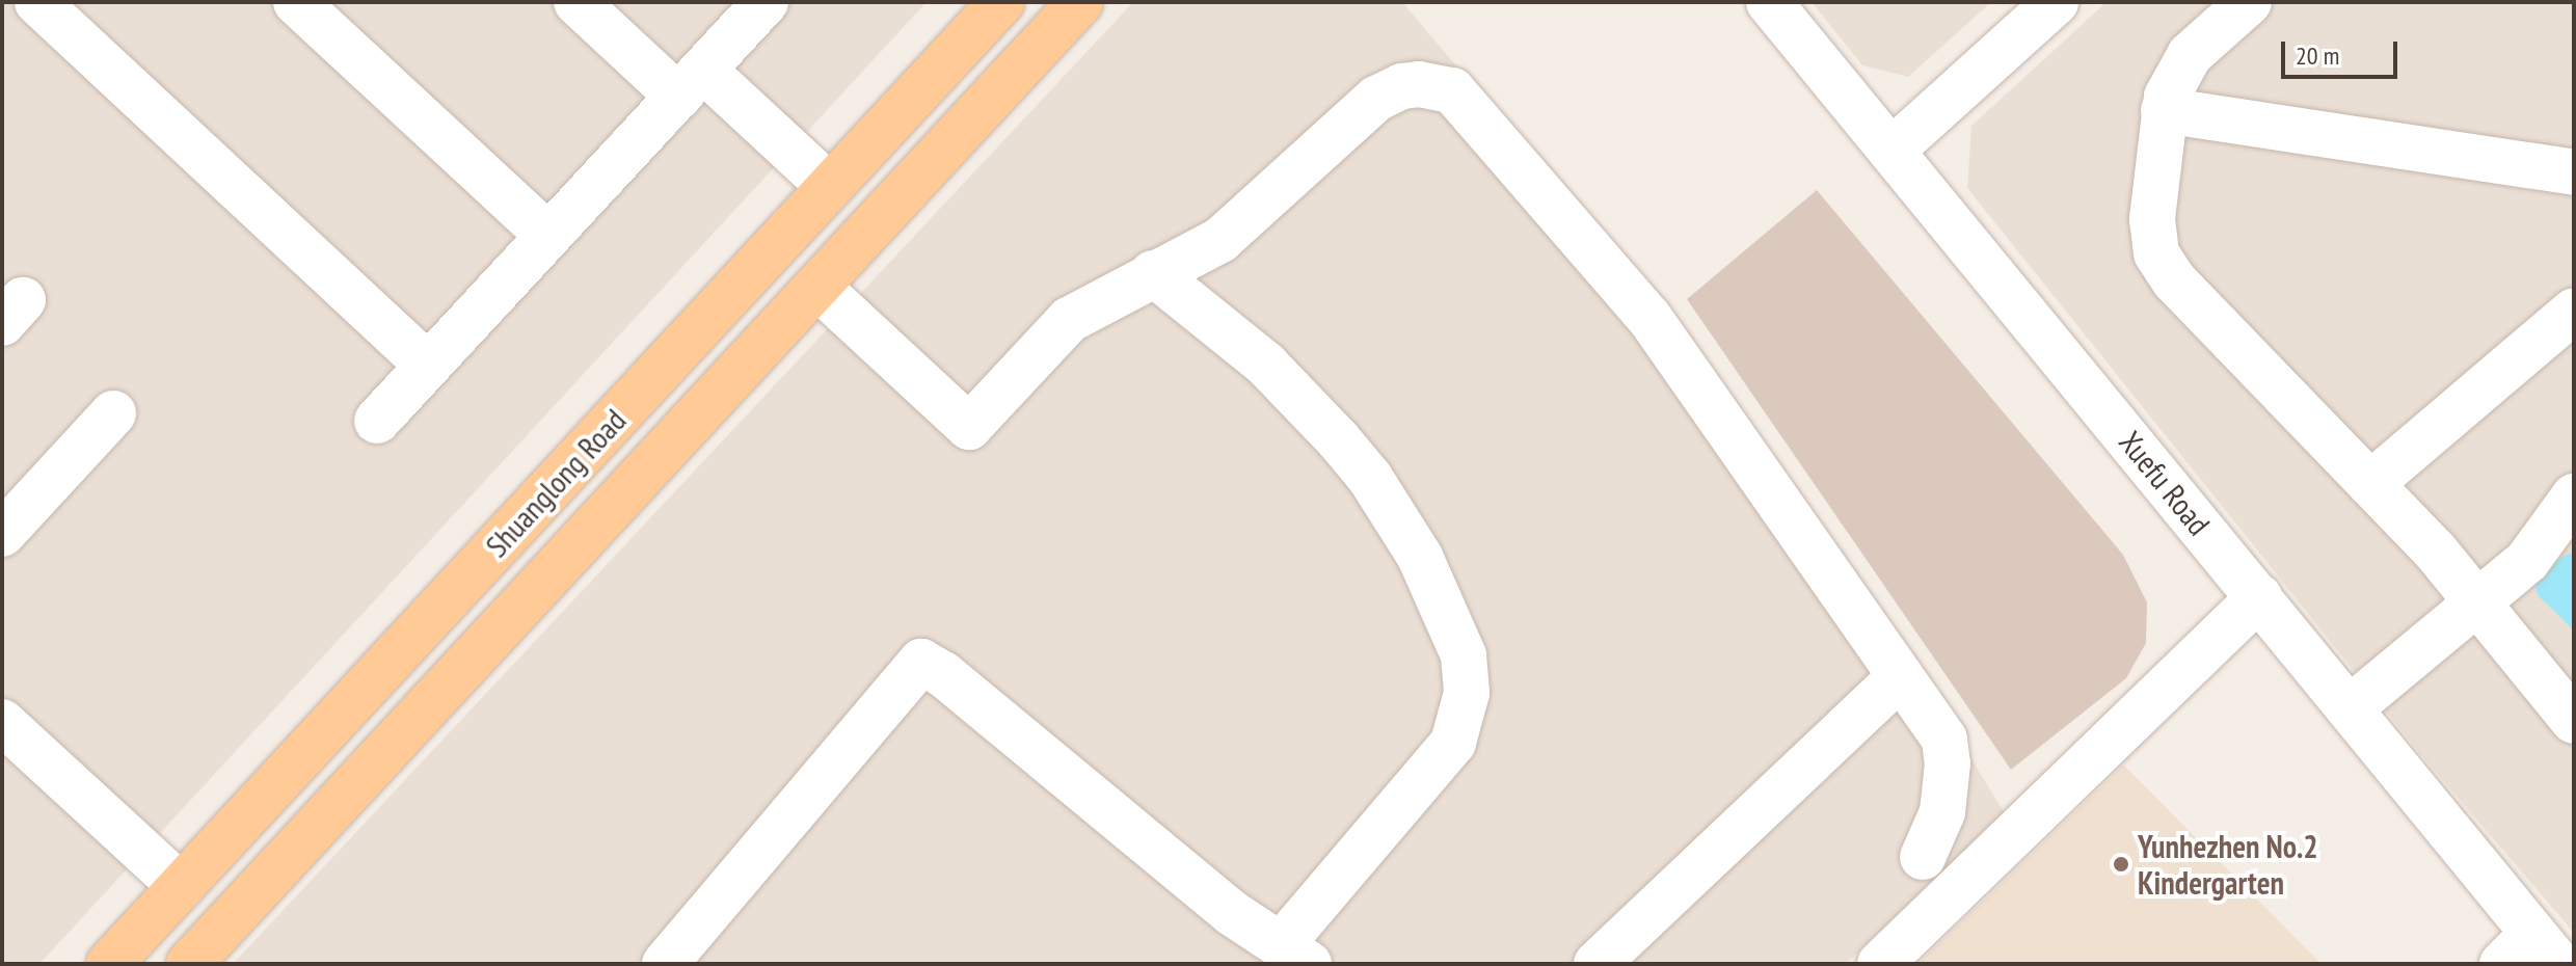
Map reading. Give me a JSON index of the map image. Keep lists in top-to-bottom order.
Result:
{
  "streets": {
    "main road": ["Shuanglong Road"],
    "street": ["Xuefu Road"]
  },
  "places": ["Yunhezhen No.2 Kindergarten"],
  "scale_bar": "20 m"
}
